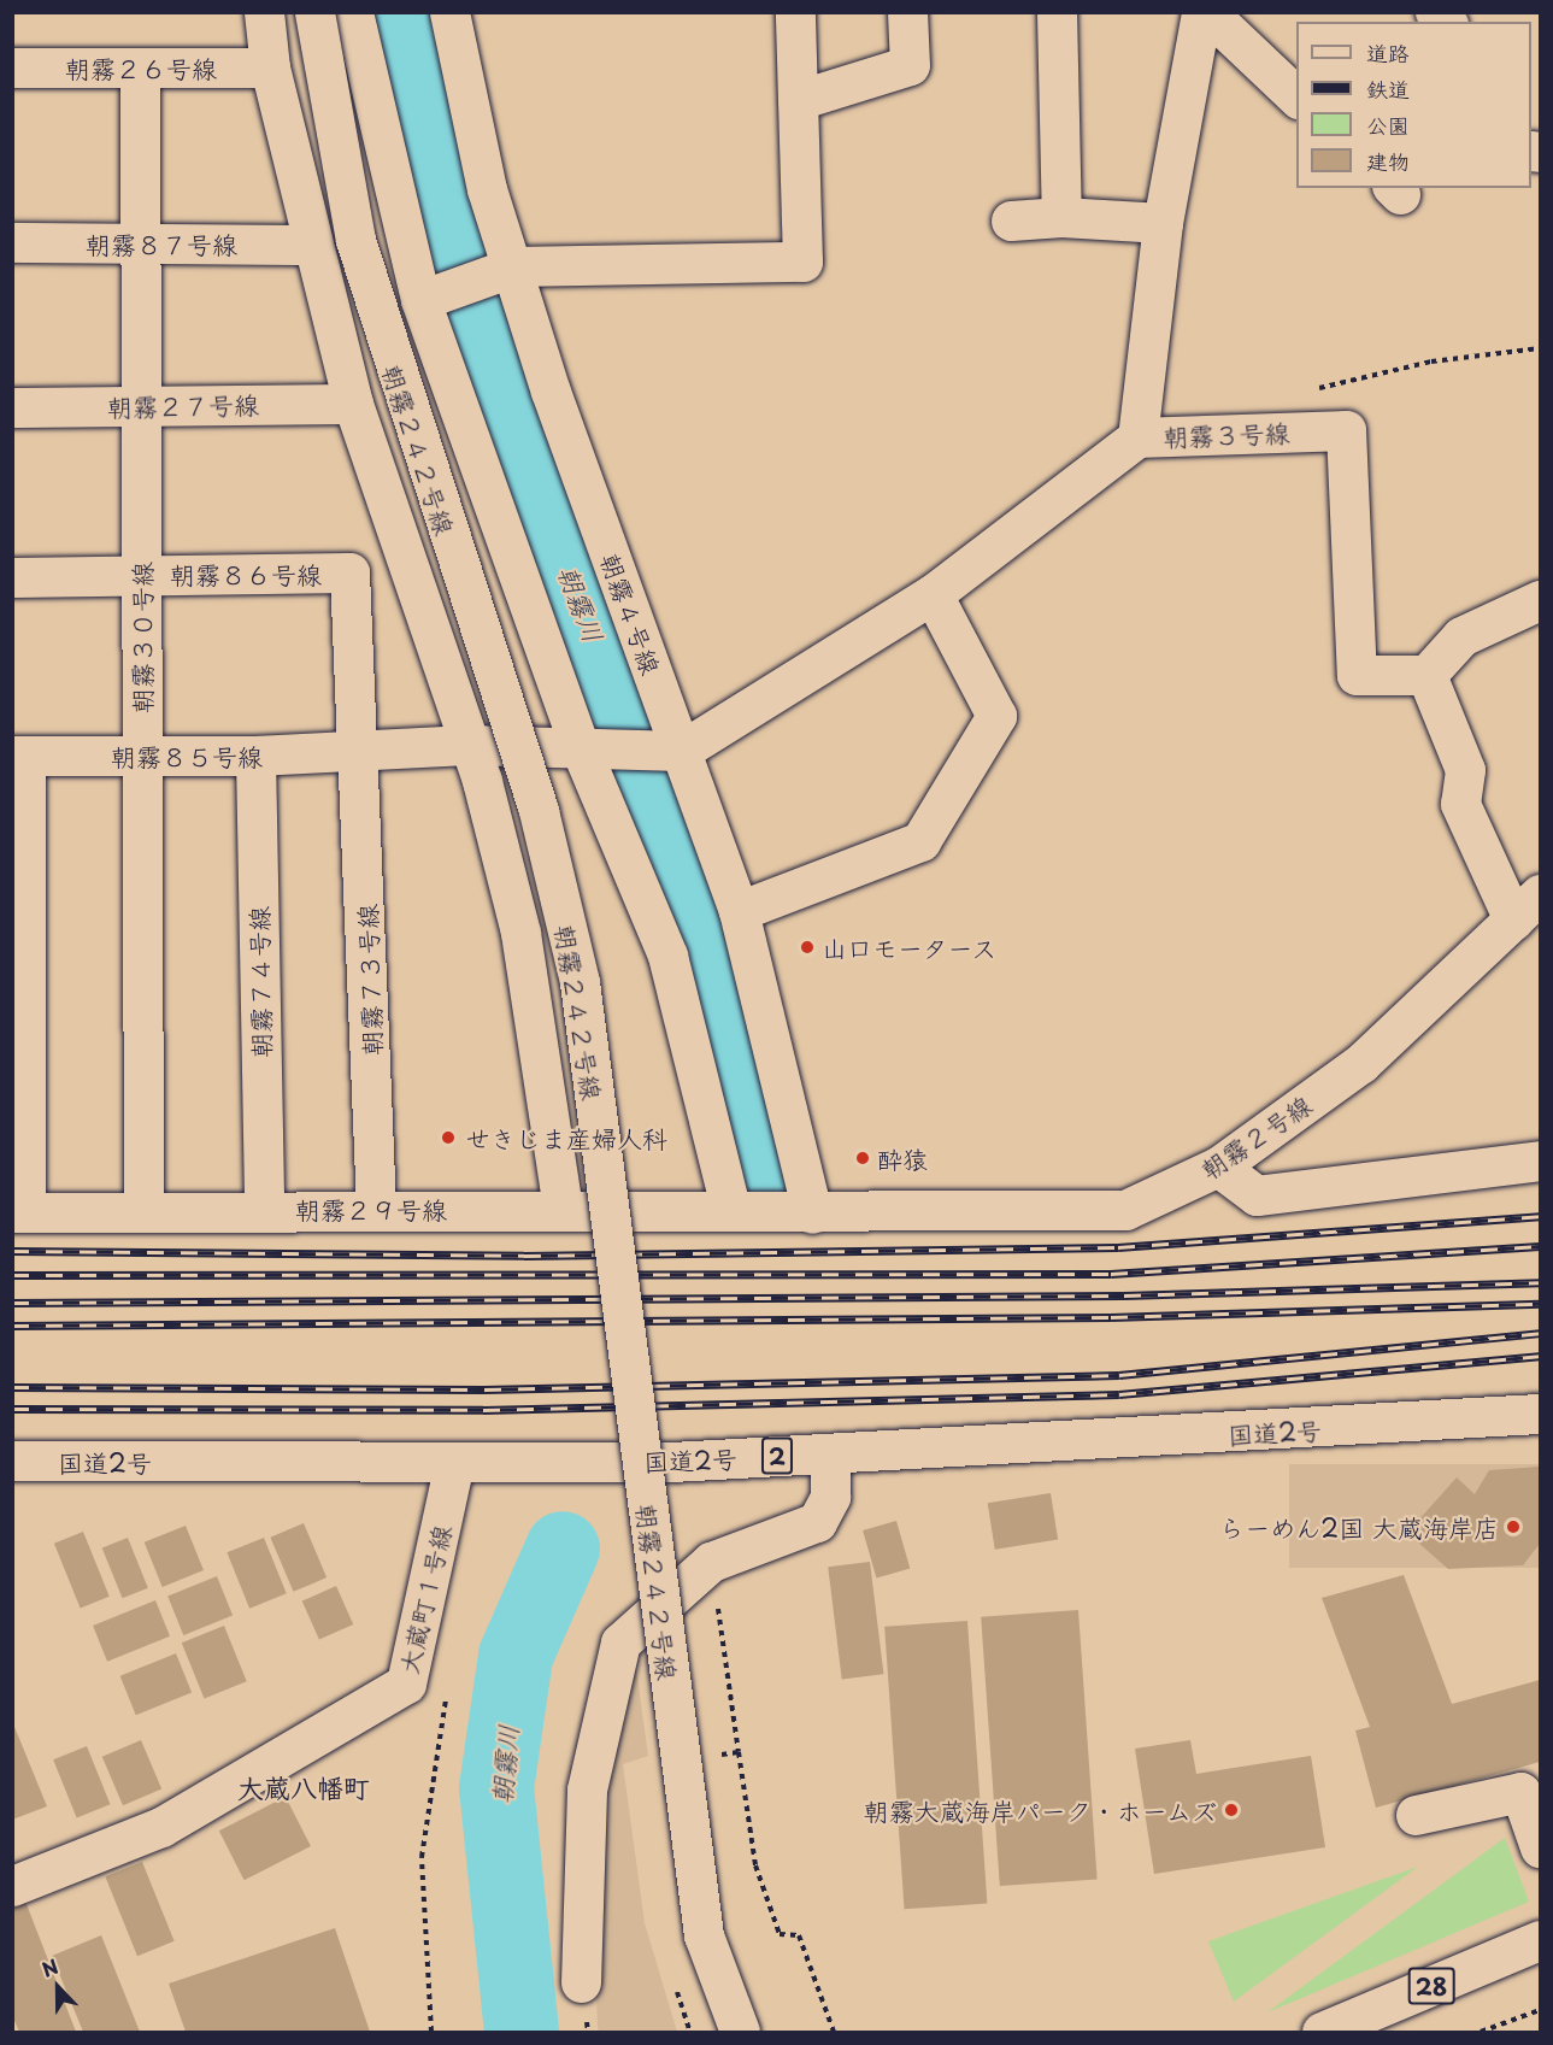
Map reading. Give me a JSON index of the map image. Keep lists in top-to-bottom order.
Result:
{
  "streets": {
    "main road": [
      "朝霧２６号線",
      "朝霧８７号線",
      "朝霧２７号線",
      "朝霧３号線",
      "朝霧２４２号線",
      "朝霧８６号線",
      "朝霧４号線",
      "朝霧３０号線",
      "朝霧８５号線",
      "朝霧７３号線",
      "朝霧７４号線",
      "朝霧２号線",
      "朝霧２９号線",
      "国道2号",
      "2",
      "大蔵町１号線",
      "28"
    ]
  },
  "crossings": [
    ["朝霧２６号線", "朝霧３０号線"],
    ["朝霧８７号線", "朝霧３０号線"],
    ["朝霧２７号線", "朝霧３０号線"],
    ["朝霧３号線", "朝霧４号線"],
    ["朝霧８６号線", "朝霧３０号線"],
    ["朝霧８６号線", "朝霧８５号線"],
    ["朝霧８６号線", "朝霧７３号線"],
    ["朝霧４号線", "朝霧２号線"],
    ["朝霧４号線", "朝霧２９号線"],
    ["朝霧３０号線", "朝霧８５号線"],
    ["朝霧３０号線", "朝霧２９号線"],
    ["朝霧８５号線", "朝霧７３号線"],
    ["朝霧８５号線", "朝霧７４号線"],
    ["朝霧７３号線", "朝霧２９号線"],
    ["朝霧７４号線", "朝霧２９号線"],
    ["朝霧２号線", "朝霧２９号線"],
    ["国道2号", "大蔵町１号線"]
  ],
  "districts": ["大蔵八幡町"],
  "water": ["朝霧川"],
  "places": [
    "山口モータース",
    "せきじま産婦人科",
    "酔猿",
    "らーめん2国 大蔵海岸店",
    "朝霧大蔵海岸パーク・ホームズ"
  ],
  "legend": [
    "道路",
    "鉄道",
    "公園",
    "建物"
  ],
  "north": "top"
}
